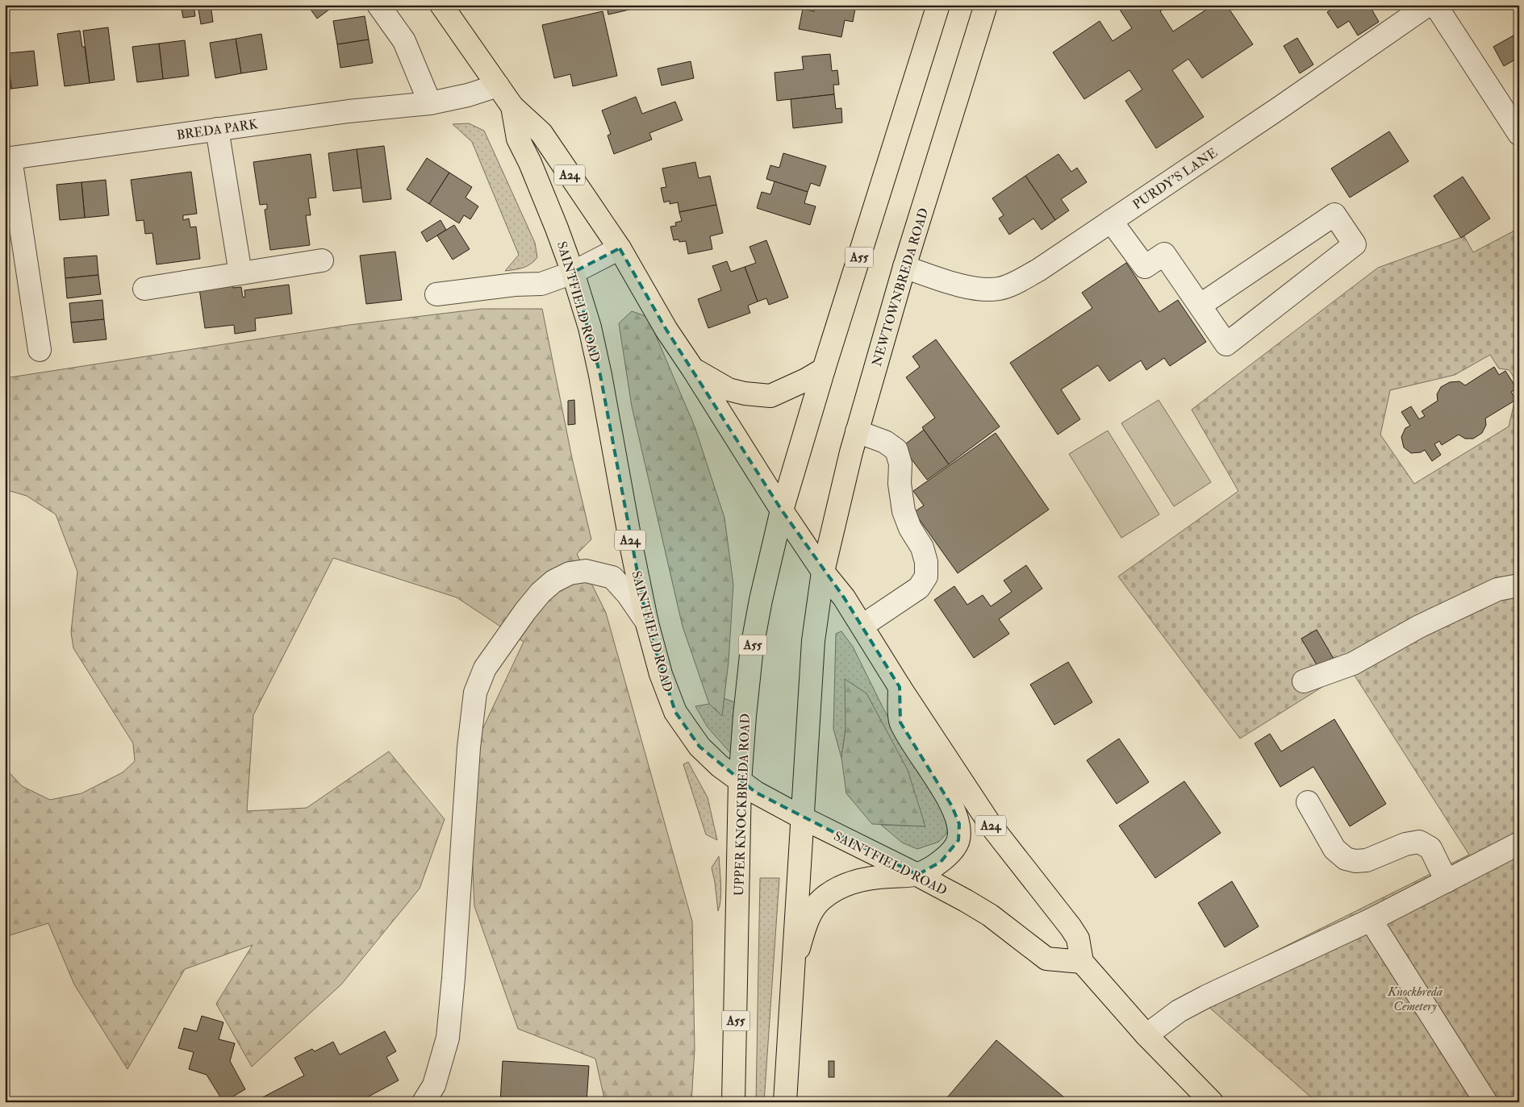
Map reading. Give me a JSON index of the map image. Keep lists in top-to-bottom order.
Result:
{
  "streets": {
    "main road": [
      "A24",
      "A55",
      "NEWTOWNBREDA ROAD",
      "SAINTFIELD ROAD",
      "UPPER KNOCKBREDA ROAD"
    ],
    "street": ["BREDA PARK", "PURDY'S LANE"]
  },
  "crossings": [
    ["BREDA PARK", "SAINTFIELD ROAD"],
    ["A24", "SAINTFIELD ROAD"],
    ["PURDY'S LANE", "NEWTOWNBREDA ROAD"],
    ["A55", "SAINTFIELD ROAD"],
    ["A55", "UPPER KNOCKBREDA ROAD"],
    ["NEWTOWNBREDA ROAD", "SAINTFIELD ROAD"],
    ["SAINTFIELD ROAD", "UPPER KNOCKBREDA ROAD"]
  ],
  "parks": ["Knockbreda Cemetery"]
}
